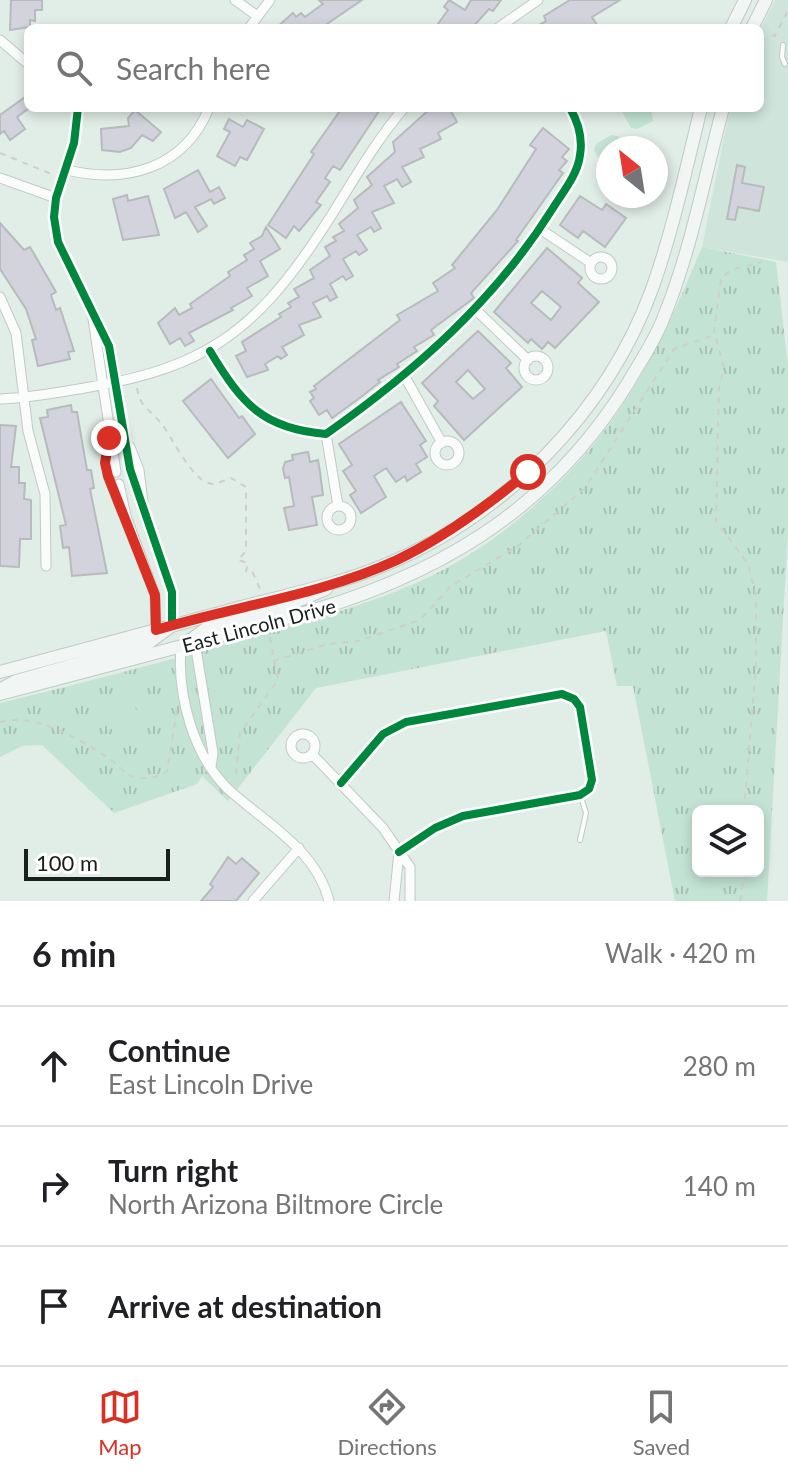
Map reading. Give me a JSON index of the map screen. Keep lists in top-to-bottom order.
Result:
{
  "streets": {
    "main road": ["East Lincoln Drive"]
  },
  "scale_bar": "100 m",
  "north": "top left",
  "page": {
    "search": "Search here",
    "scale": "100 m",
    "heading": ["6 min", "Walk · 420 m"],
    "list": [
      ["Continue", "East Lincoln Drive", "280 m"],
      ["Turn right", "North Arizona Biltmore Circle", "140 m"],
      "Arrive at destination"
    ],
    "nav": ["Map", "Directions", "Saved"]
  }
}
